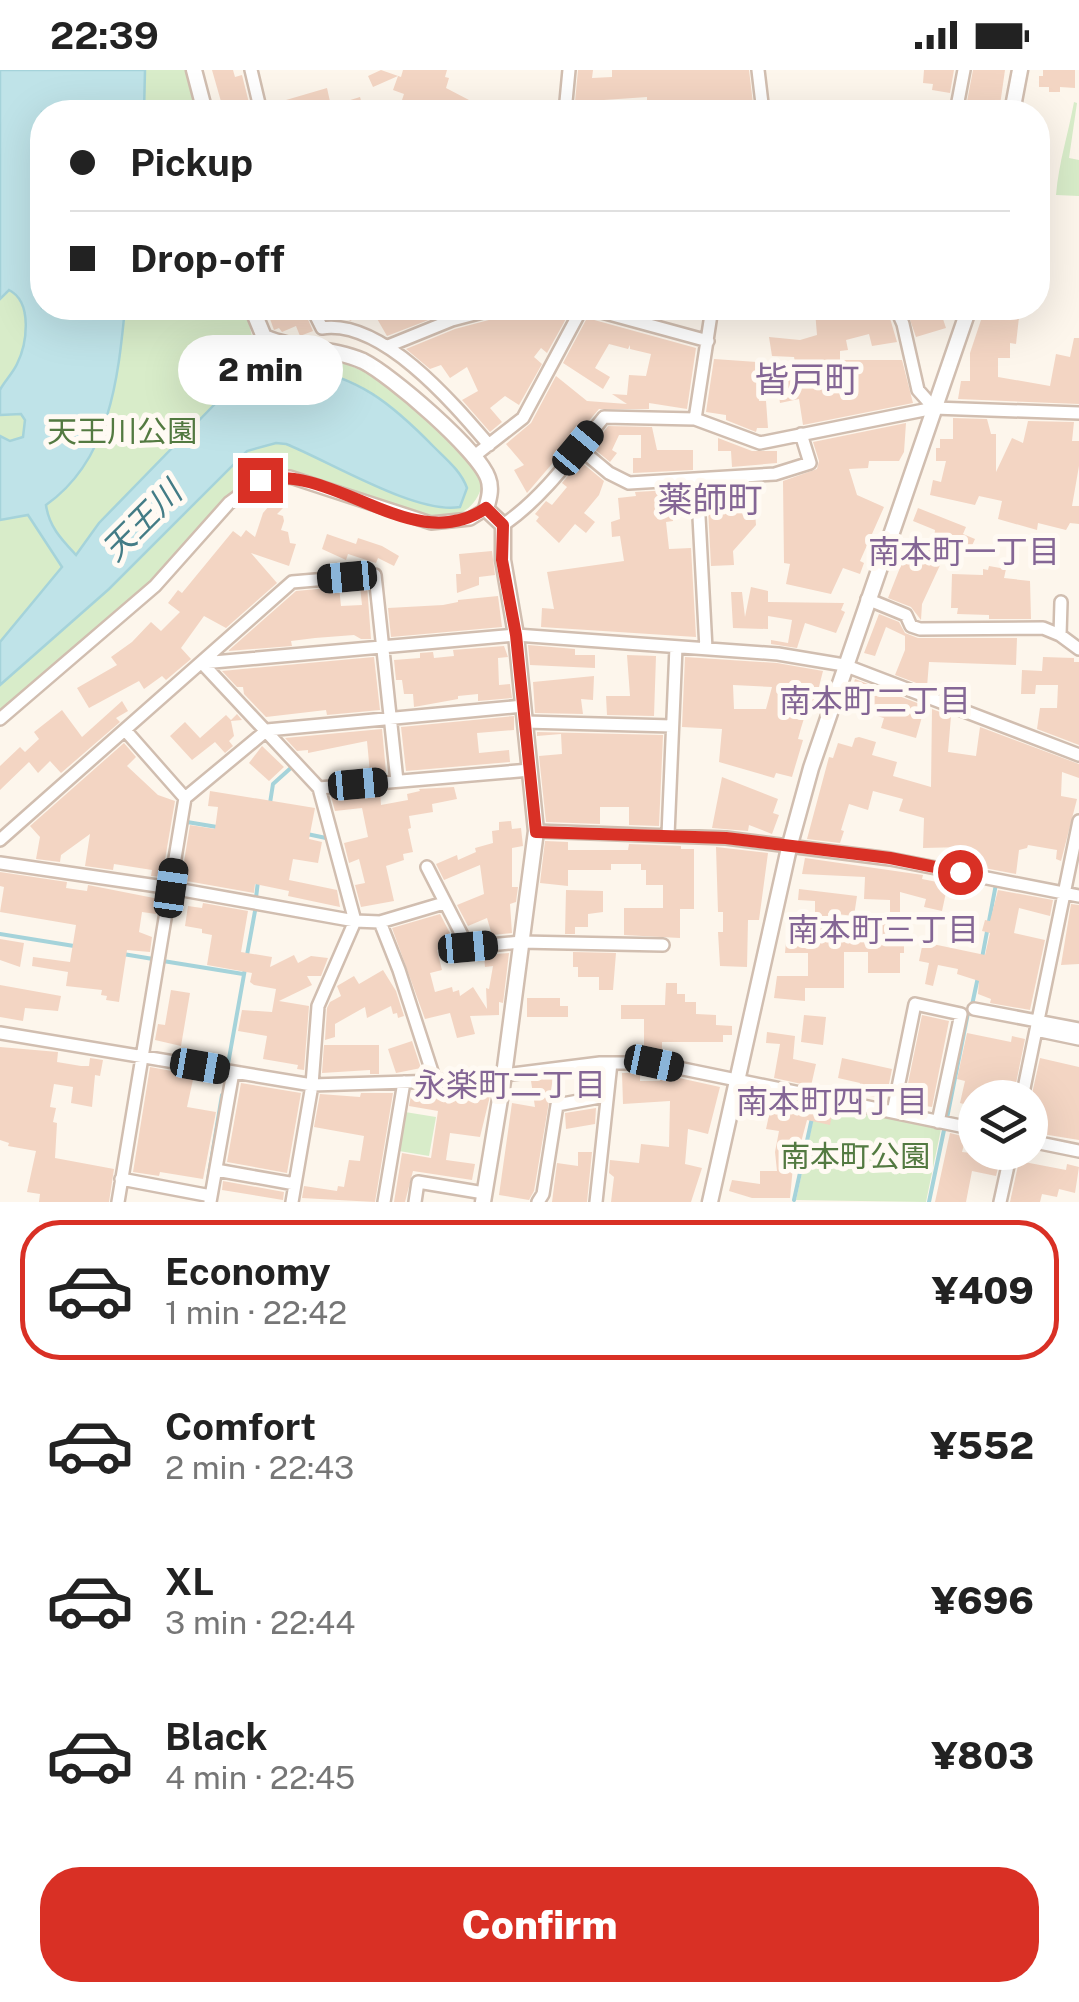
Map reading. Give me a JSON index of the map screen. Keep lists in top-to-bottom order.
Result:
{
  "districts": [
    "皆戸町",
    "薬師町",
    "南本町一丁目",
    "南本町二丁目",
    "南本町三丁目",
    "永楽町二丁目",
    "南本町四丁目"
  ],
  "water": ["天王川"],
  "parks": ["天王川公園", "南本町公園"],
  "page": {
    "status": "22:39",
    "banner": ["Pickup", "Drop-off"],
    "bubble": "2 min",
    "list": [
      {
        "name": "Economy",
        "note": "1 min · 22:42",
        "value": "¥409"
      },
      {
        "name": "Comfort",
        "note": "2 min · 22:43",
        "value": "¥552"
      },
      {
        "name": "XL",
        "note": "3 min · 22:44",
        "value": "¥696"
      },
      {
        "name": "Black",
        "note": "4 min · 22:45",
        "value": "¥803"
      }
    ],
    "buttons": "Confirm"
  }
}
